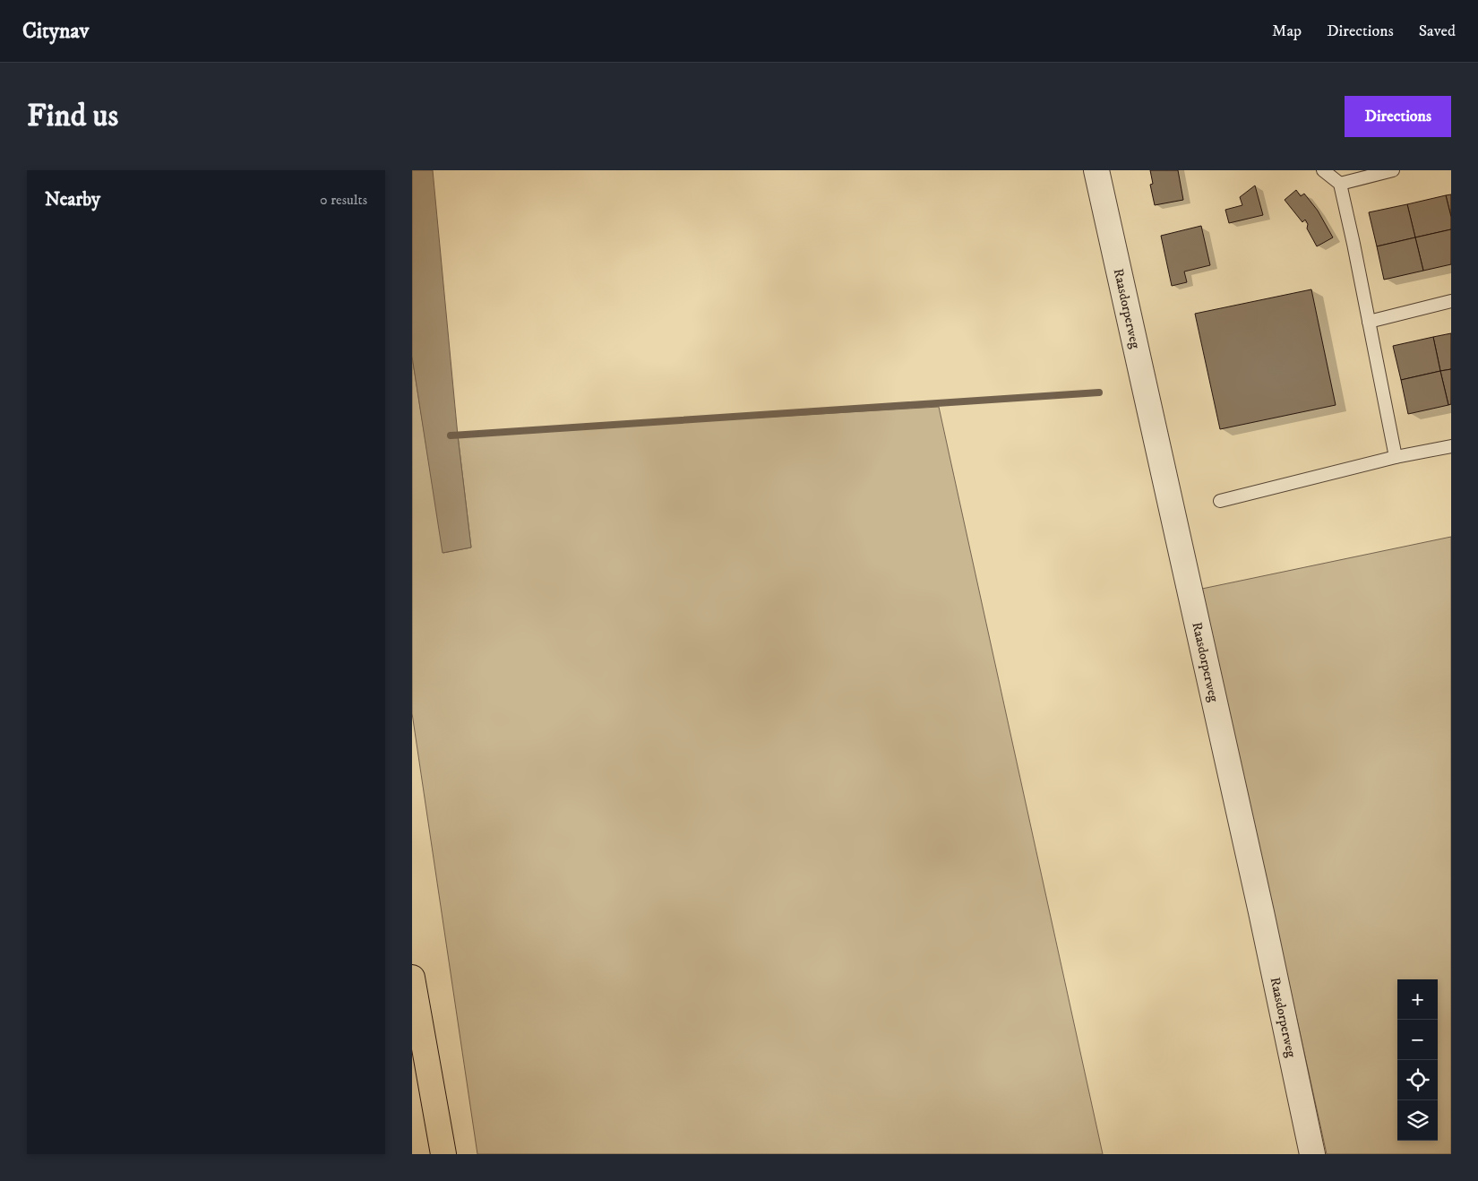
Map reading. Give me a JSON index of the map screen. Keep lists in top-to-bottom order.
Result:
{
  "streets": {
    "street": ["Raasdorperweg"]
  },
  "page": {
    "header": "Citynav",
    "nav": ["Map", "Directions", "Saved"],
    "buttons": "Directions",
    "title": "Find us",
    "heading": ["Nearby", "0 results"],
    "map_buttons": ["+", "−"]
  }
}
